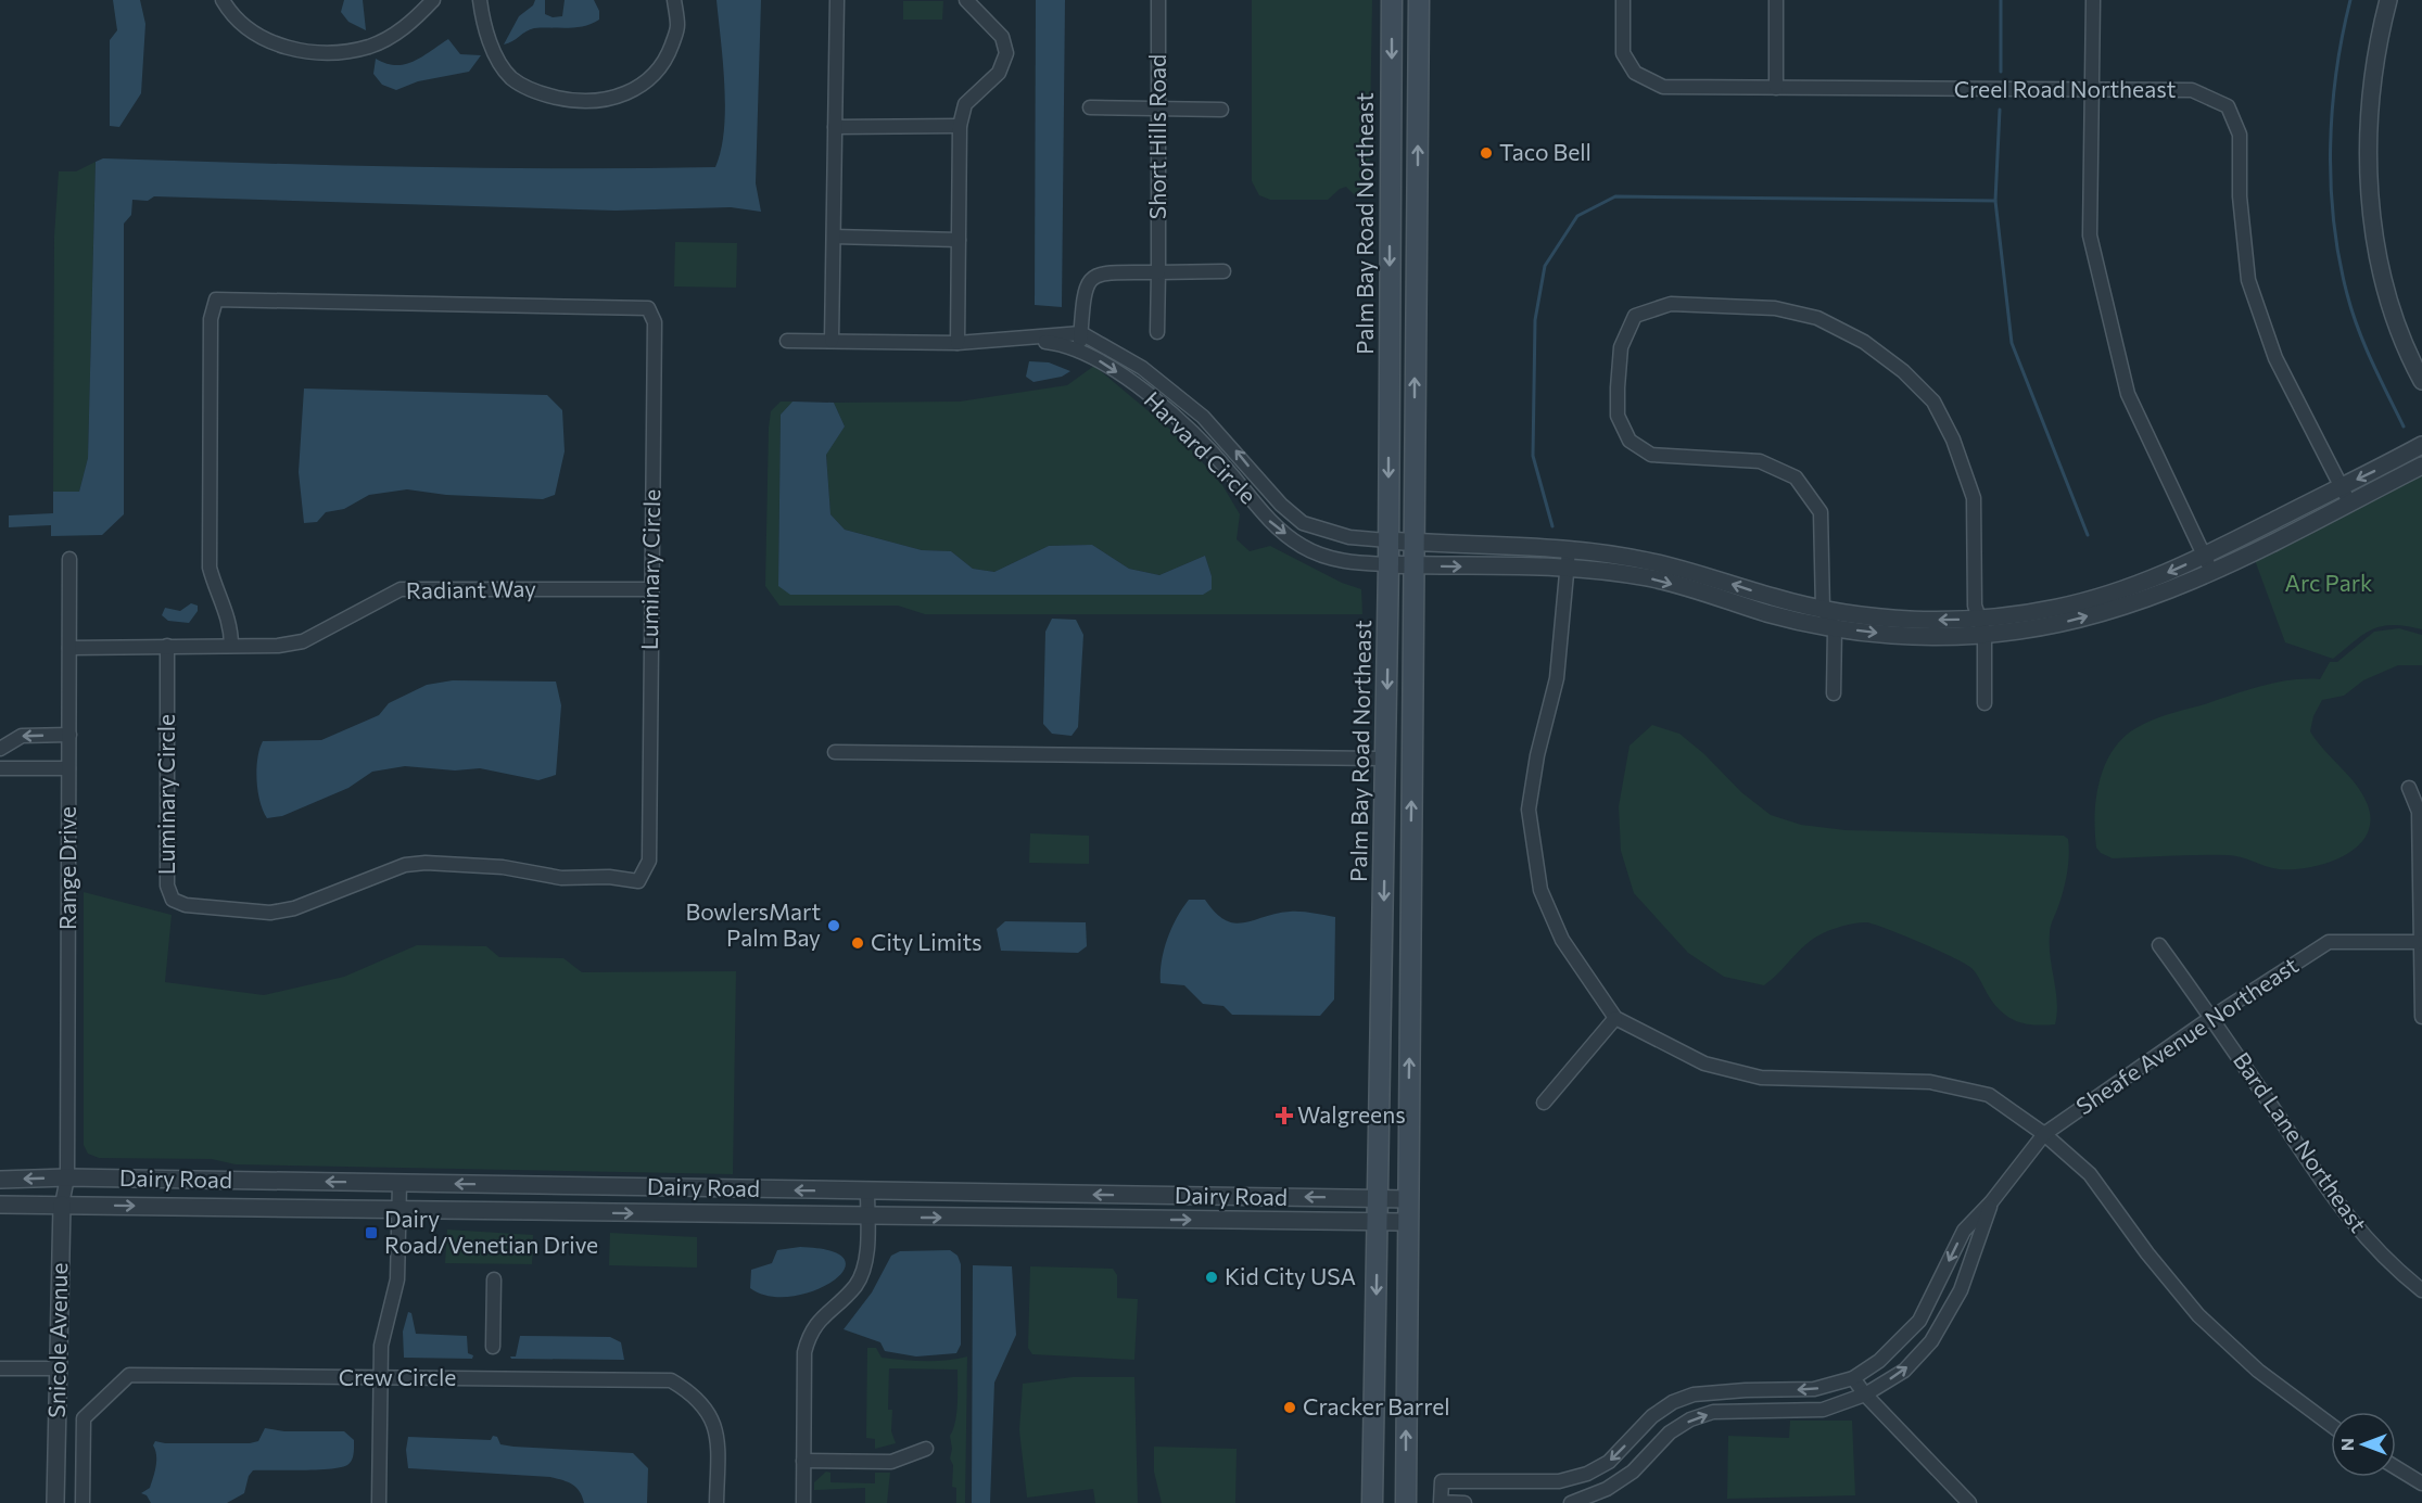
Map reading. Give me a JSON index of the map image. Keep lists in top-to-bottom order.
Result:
{
  "streets": {
    "main road": ["Palm Bay Road Northeast"],
    "street": [
      "Creel Road Northeast",
      "Short Hills Road",
      "Harvard Circle",
      "Luminary Circle",
      "Radiant Way",
      "Range Drive",
      "Sheafe Avenue Northeast",
      "Bard Lane Northeast",
      "Dairy Road",
      "Snicole Avenue",
      "Crew Circle"
    ]
  },
  "crossings": [
    ["Palm Bay Road Northeast", "Harvard Circle"],
    ["Palm Bay Road Northeast", "Dairy Road"],
    ["Luminary Circle", "Radiant Way"],
    ["Radiant Way", "Range Drive"],
    ["Range Drive", "Dairy Road"],
    ["Range Drive", "Snicole Avenue"],
    ["Sheafe Avenue Northeast", "Bard Lane Northeast"],
    ["Dairy Road", "Snicole Avenue"]
  ],
  "parks": ["Arc Park"],
  "places": {
    "other": [
      "Taco Bell",
      "BowlersMart Palm Bay",
      "City Limits",
      "Kid City USA",
      "Cracker Barrel"
    ],
    "health": ["Walgreens"],
    "transit": ["Dairy Road/Venetian Drive"]
  },
  "north": "left"
}
